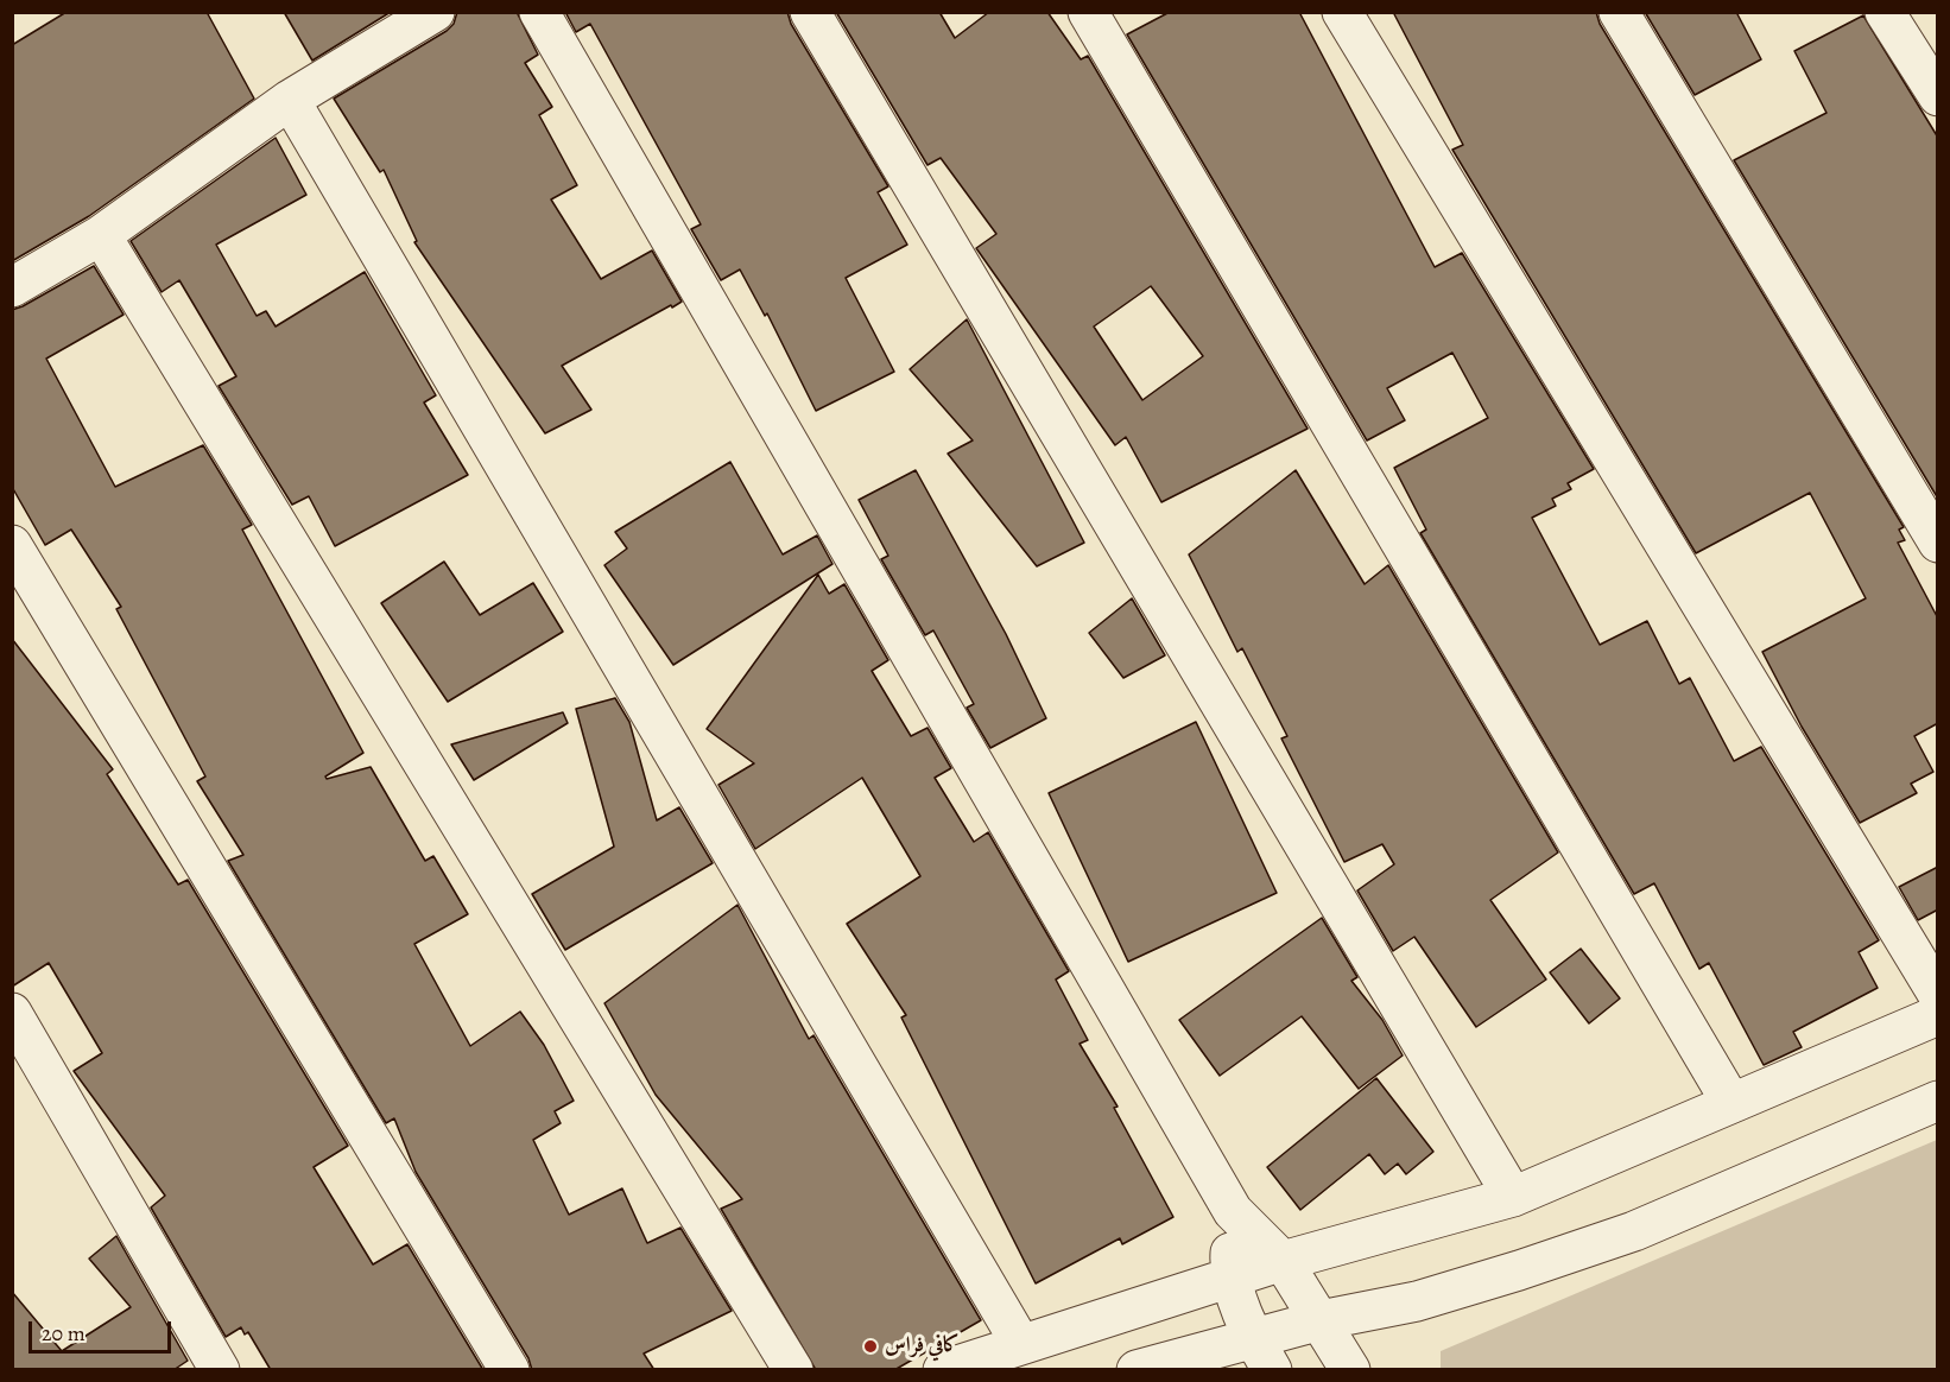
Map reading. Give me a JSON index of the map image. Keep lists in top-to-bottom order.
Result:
{
  "places": ["كافي فراس"],
  "scale_bar": "20 m"
}
